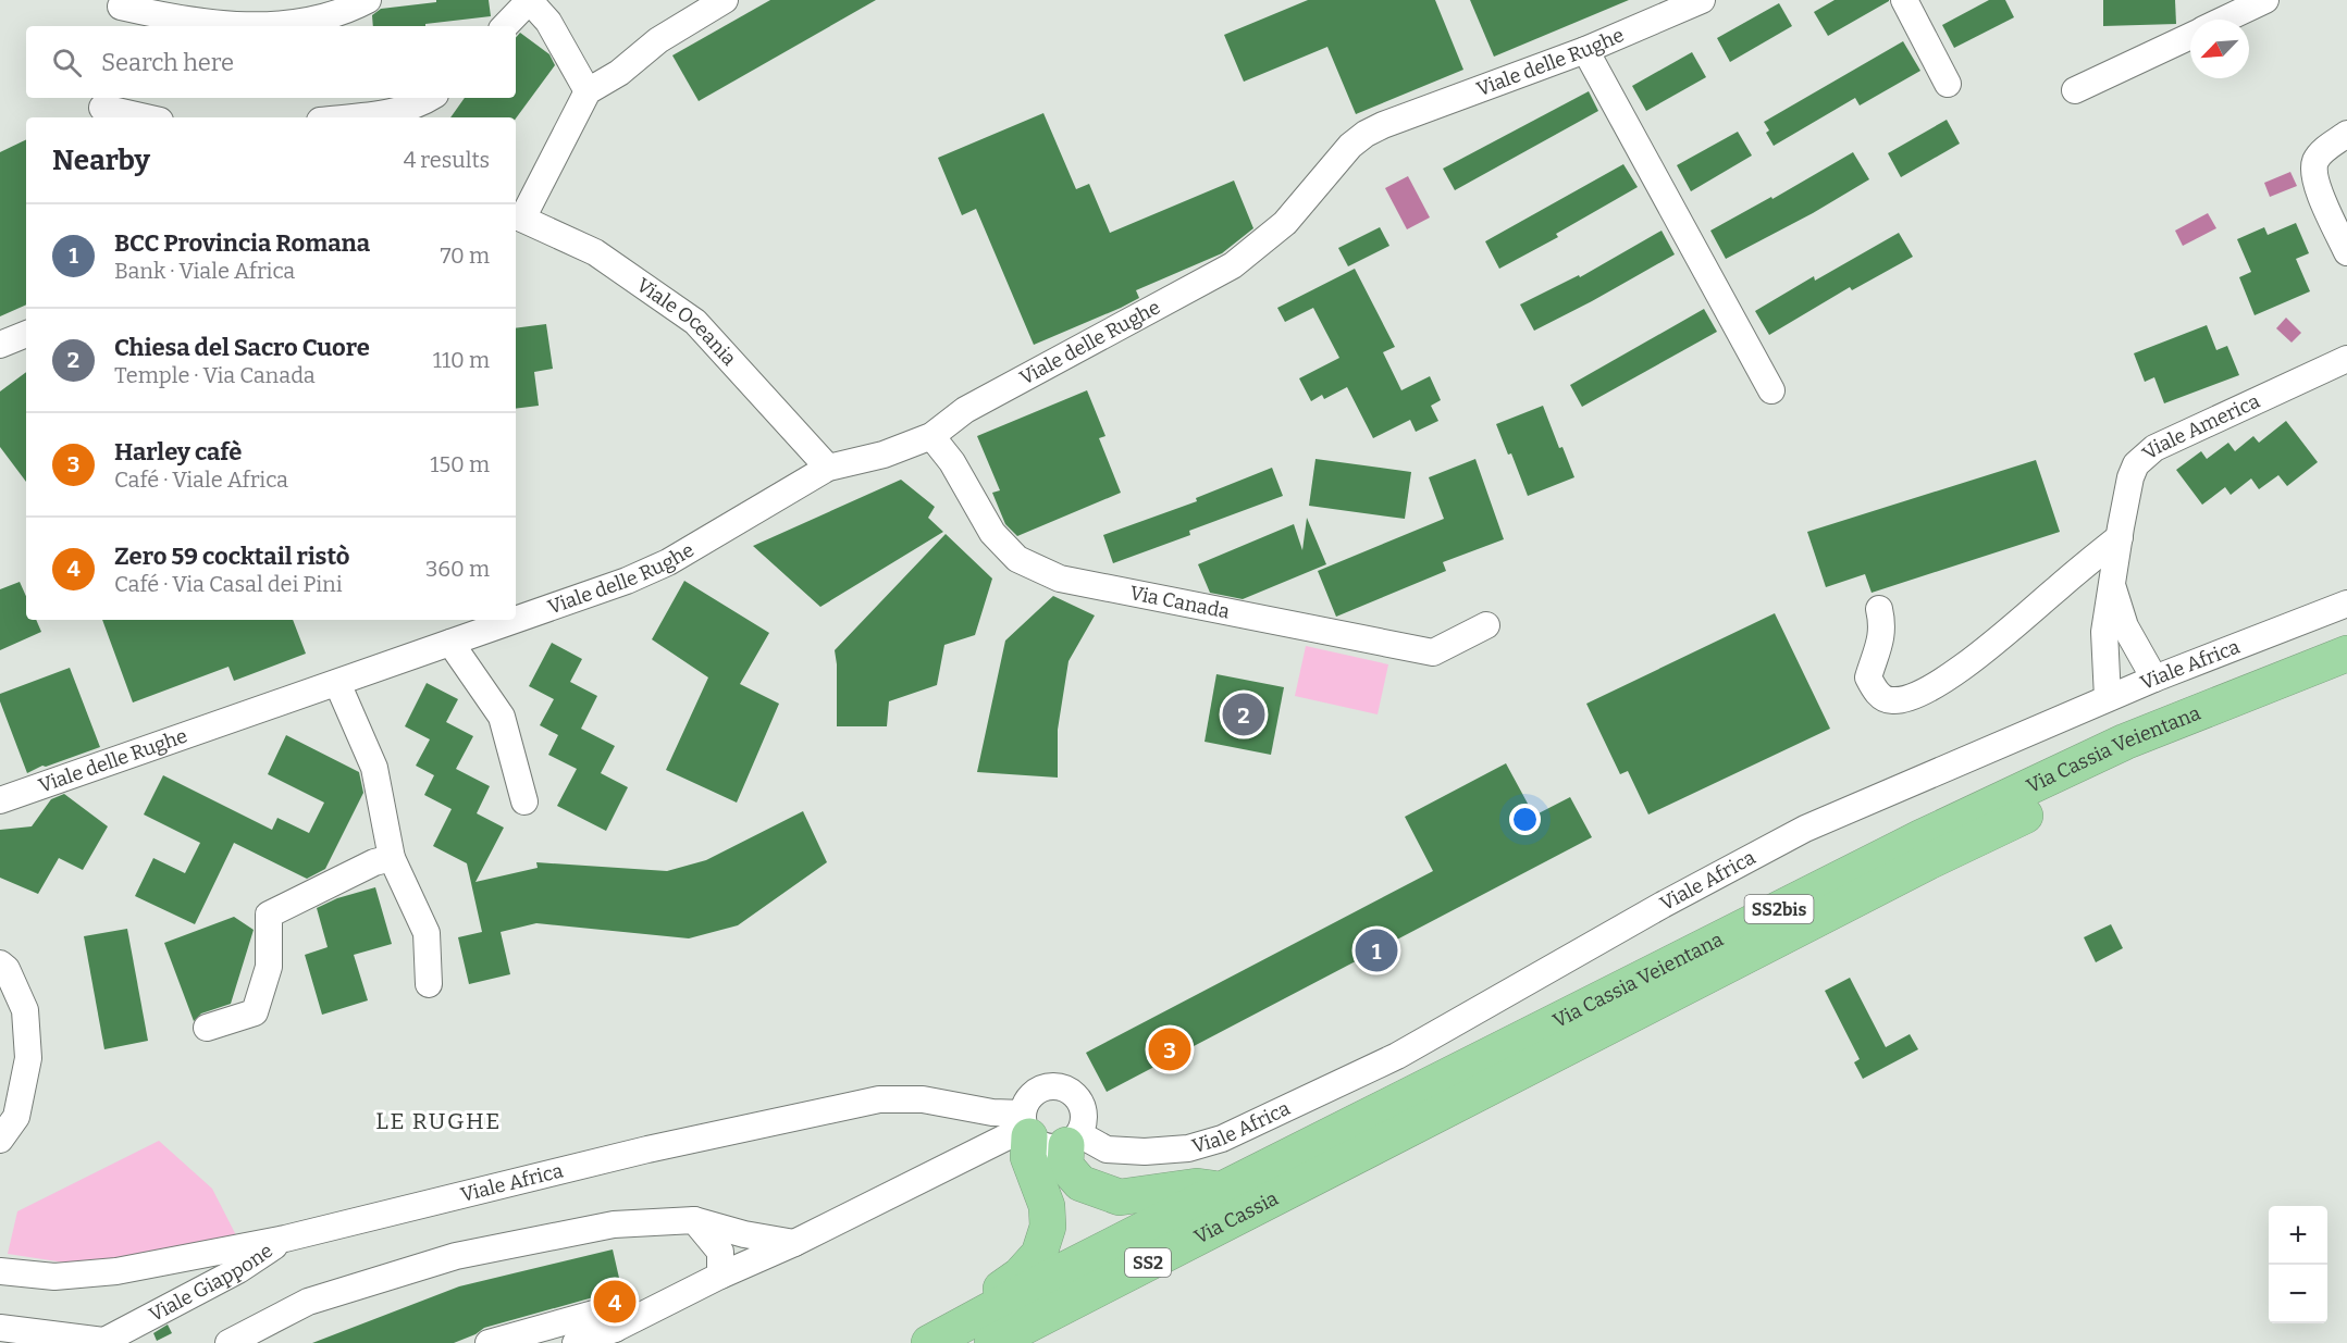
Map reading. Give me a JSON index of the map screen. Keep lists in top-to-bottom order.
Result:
{
  "streets": {
    "highway": [
      "Via Cassia Veientana",
      "SS2bis",
      "Via Cassia",
      "SS2"
    ],
    "street": [
      "Viale delle Rughe",
      "Viale Oceania",
      "Viale America",
      "Via Canada",
      "Viale Africa",
      "Viale Giappone"
    ]
  },
  "crossings": [
    ["Viale delle Rughe", "Viale Oceania"],
    ["Viale delle Rughe", "Via Canada"],
    ["Viale America", "Viale Africa"],
    ["Viale Africa", "Viale Giappone"],
    ["Via Cassia Veientana", "Via Cassia"]
  ],
  "districts": ["LE RUGHE"],
  "north": "bottom left",
  "page": {
    "search": "Search here",
    "heading": ["Nearby", "4 results"],
    "list": [
      {
        "mark": "1",
        "name": "BCC Provincia Romana",
        "note": "Bank · Viale Africa",
        "value": "70 m"
      },
      {
        "mark": "2",
        "name": "Chiesa del Sacro Cuore",
        "note": "Temple · Via Canada",
        "value": "110 m"
      },
      {
        "mark": "3",
        "name": "Harley cafè",
        "note": "Café · Viale Africa",
        "value": "150 m"
      },
      {
        "mark": "4",
        "name": "Zero 59 cocktail ristò",
        "note": "Café · Via Casal dei Pini",
        "value": "360 m"
      }
    ],
    "pins": [
      "2",
      "1",
      "3",
      "4"
    ],
    "map_buttons": ["+", "−"]
  }
}
